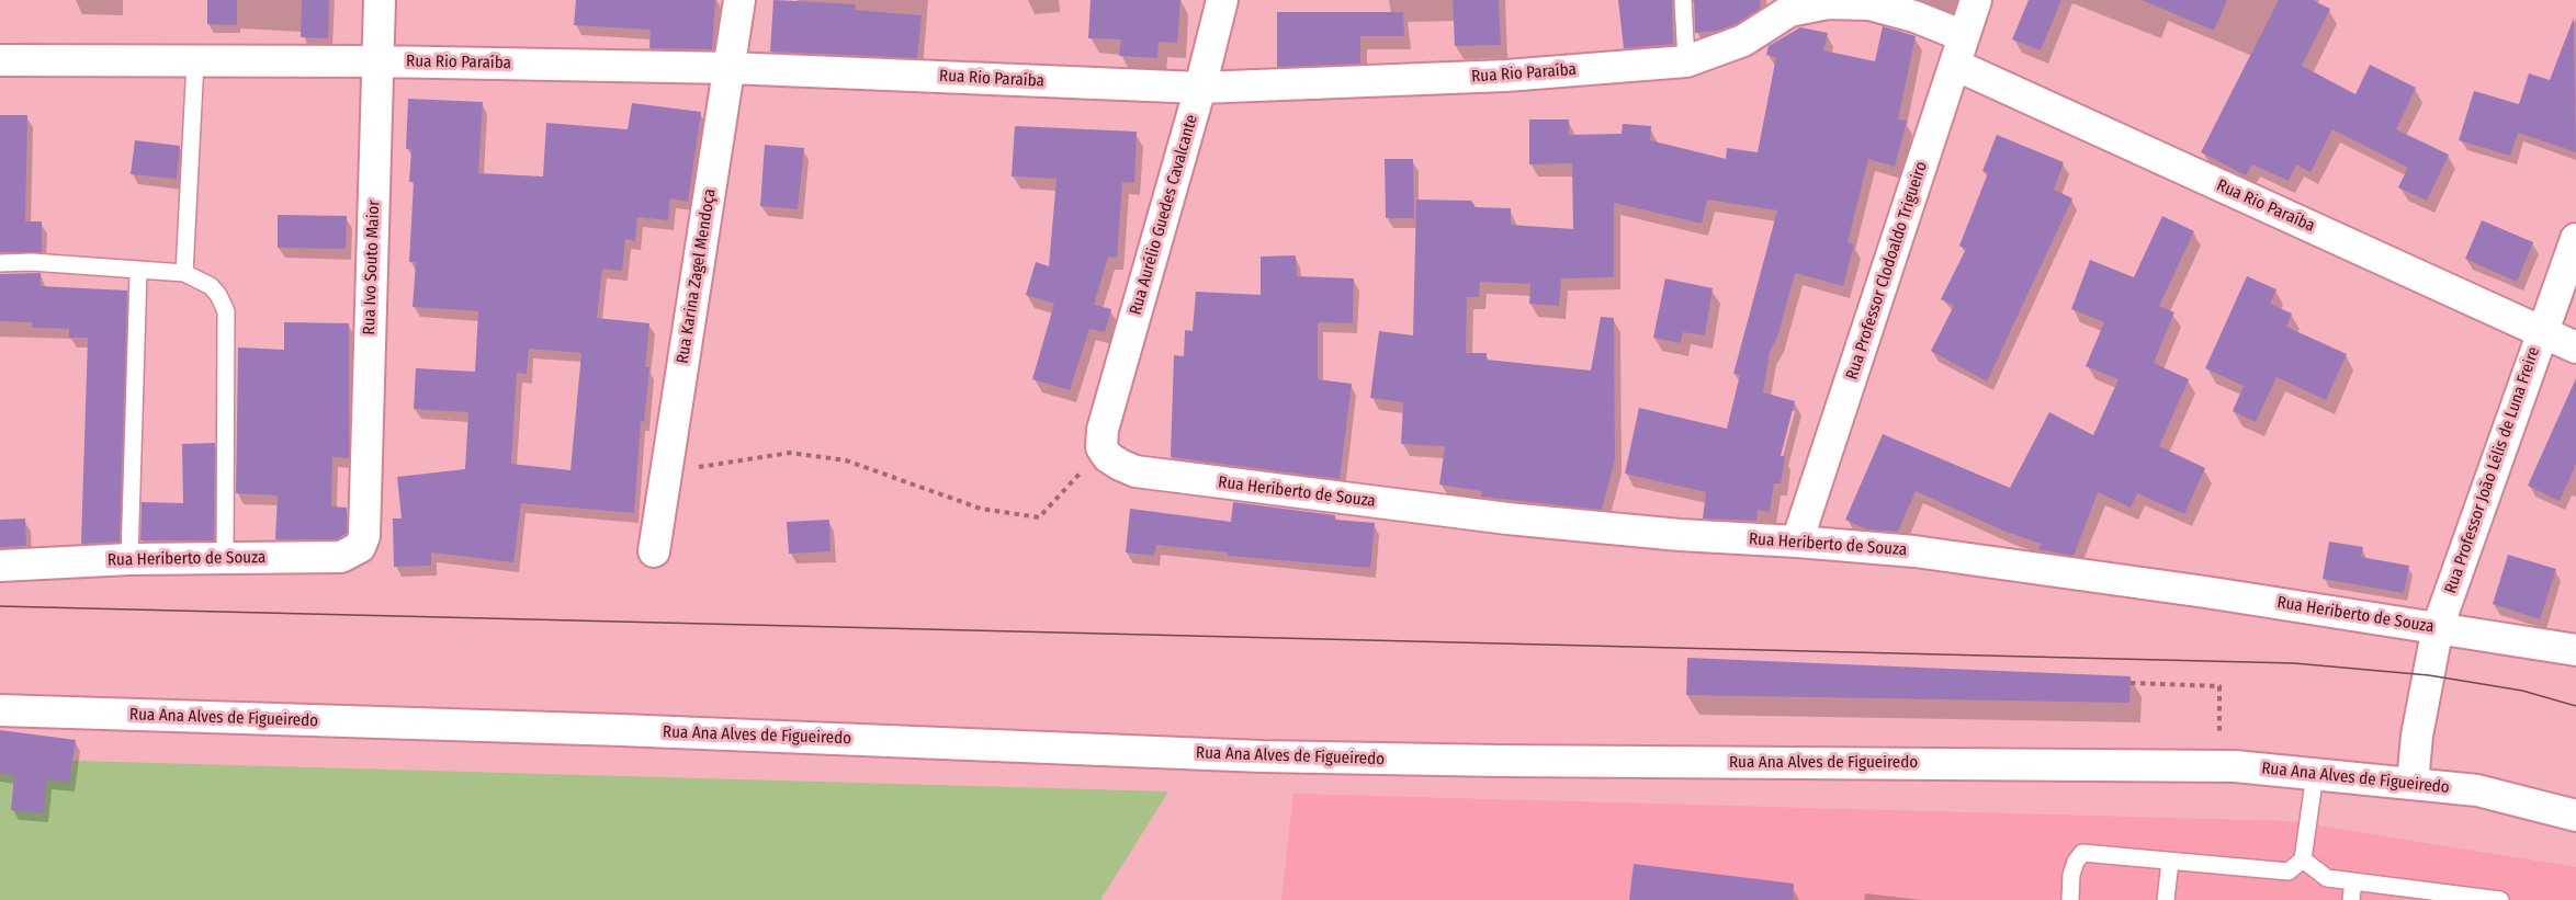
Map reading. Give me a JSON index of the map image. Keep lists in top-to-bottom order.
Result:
{
  "streets": {
    "street": [
      "Rua Rio Paraíba",
      "Rua Aurélio Guedes Cavalcante",
      "Rua Ivo Souto Maior",
      "Rua Professor Clodoaldo Trigueiro",
      "Rua Karina Zagel Mendoça",
      "Rua Professor João Lélis de Luna Freire",
      "Rua Heriberto de Souza",
      "Rua Ana Alves de Figueiredo"
    ]
  },
  "crossings": [
    ["Rua Rio Paraíba", "Rua Aurélio Guedes Cavalcante"],
    ["Rua Rio Paraíba", "Rua Ivo Souto Maior"],
    ["Rua Rio Paraíba", "Rua Professor Clodoaldo Trigueiro"],
    ["Rua Rio Paraíba", "Rua Karina Zagel Mendoça"],
    ["Rua Rio Paraíba", "Rua Professor João Lélis de Luna Freire"],
    ["Rua Aurélio Guedes Cavalcante", "Rua Heriberto de Souza"],
    ["Rua Ivo Souto Maior", "Rua Heriberto de Souza"],
    ["Rua Professor Clodoaldo Trigueiro", "Rua Heriberto de Souza"],
    ["Rua Professor João Lélis de Luna Freire", "Rua Heriberto de Souza"],
    ["Rua Professor João Lélis de Luna Freire", "Rua Ana Alves de Figueiredo"]
  ]
}
